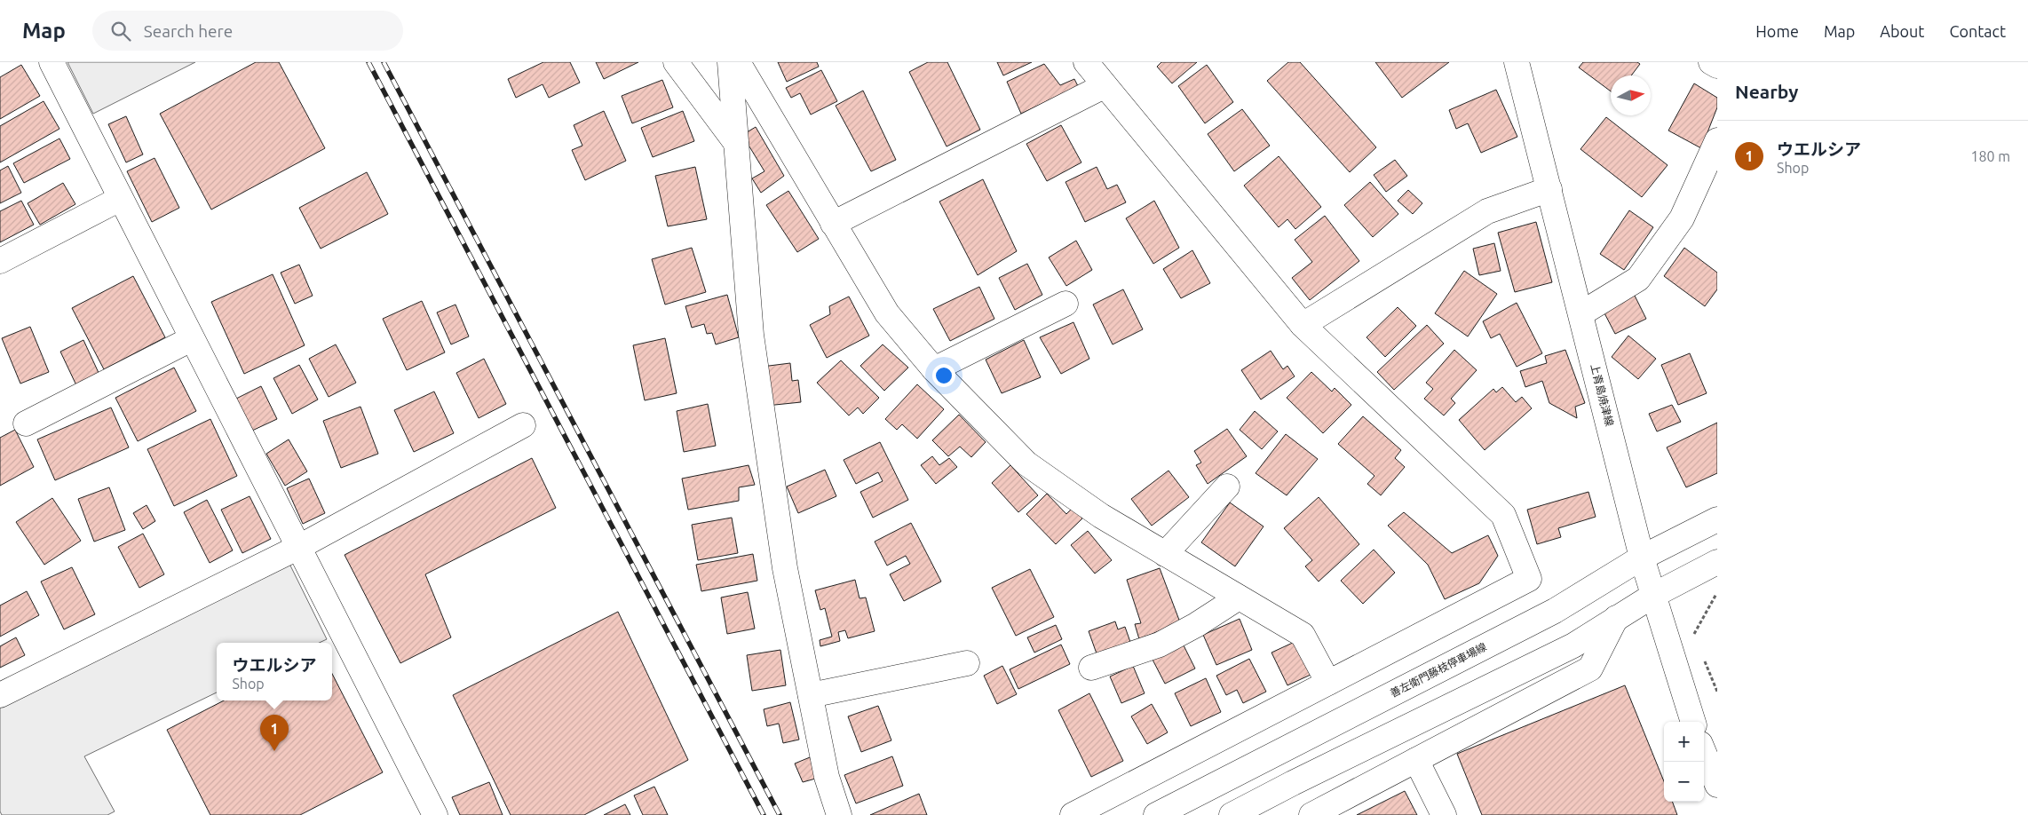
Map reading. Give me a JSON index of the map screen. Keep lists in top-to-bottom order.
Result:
{
  "streets": {
    "street": ["上青島焼津線", "善左衛門藤枝停車場線"]
  },
  "crossings": [
    ["上青島焼津線", "善左衛門藤枝停車場線"]
  ],
  "north": "right",
  "page": {
    "header": "Map",
    "search": "Search here",
    "nav": [
      "Home",
      "Map",
      "About",
      "Contact"
    ],
    "heading": "Nearby",
    "list": [
      {
        "mark": "1",
        "name": "ウエルシア",
        "note": "Shop",
        "value": "180 m"
      }
    ],
    "popup": ["ウエルシア", "Shop"],
    "pins": "1",
    "map_buttons": ["+", "−"]
  }
}
